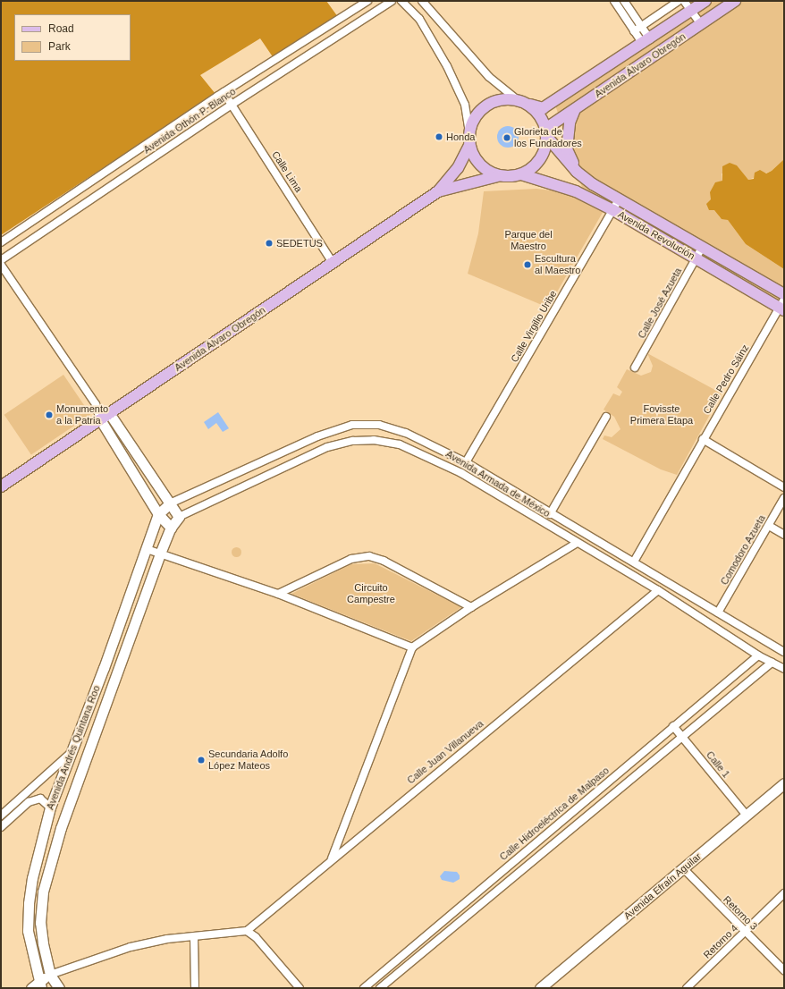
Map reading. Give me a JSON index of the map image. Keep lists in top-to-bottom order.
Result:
{
  "streets": {
    "main road": [
      "Avenida Álvaro Obregón",
      "Avenida Revolución",
      "Avenida Armada de México",
      "Avenida Andrés Quintana Roo",
      "Avenida Efraín Aguilar"
    ],
    "street": [
      "Avenida Othón P. Blanco",
      "Calle Lima",
      "Calle José Azueta",
      "Calle Virgilio Uribe",
      "Calle Pedro Sáinz",
      "Comodoro Azueta",
      "Calle Juan Villanueva",
      "Calle 1",
      "Calle Hidroeléctrica de Malpaso",
      "Retorno 3",
      "Retorno 4"
    ]
  },
  "crossings": [
    ["Avenida Álvaro Obregón", "Calle Lima"],
    ["Avenida Álvaro Obregón", "Avenida Revolución"],
    ["Avenida Othón P. Blanco", "Calle Lima"],
    ["Avenida Revolución", "Calle José Azueta"],
    ["Avenida Revolución", "Calle Virgilio Uribe"],
    ["Avenida Revolución", "Calle Pedro Sáinz"],
    ["Calle Virgilio Uribe", "Avenida Armada de México"],
    ["Calle Pedro Sáinz", "Avenida Armada de México"],
    ["Avenida Armada de México", "Comodoro Azueta"],
    ["Avenida Armada de México", "Avenida Andrés Quintana Roo"],
    ["Avenida Armada de México", "Calle Juan Villanueva"],
    ["Avenida Armada de México", "Calle Hidroeléctrica de Malpaso"],
    ["Calle 1", "Calle Hidroeléctrica de Malpaso"],
    ["Calle 1", "Avenida Efraín Aguilar"],
    ["Avenida Efraín Aguilar", "Retorno 3"],
    ["Retorno 3", "Retorno 4"]
  ],
  "parks": ["Parque del Maestro", "Fovisste Primera Etapa", "Circuito Campestre"],
  "places": [
    "Honda",
    "Glorieta de los Fundadores",
    "SEDETUS",
    "Escultura al Maestro",
    "Monumento a la Patria",
    "Secundaria Adolfo López Mateos"
  ],
  "legend": ["Road", "Park"]
}
